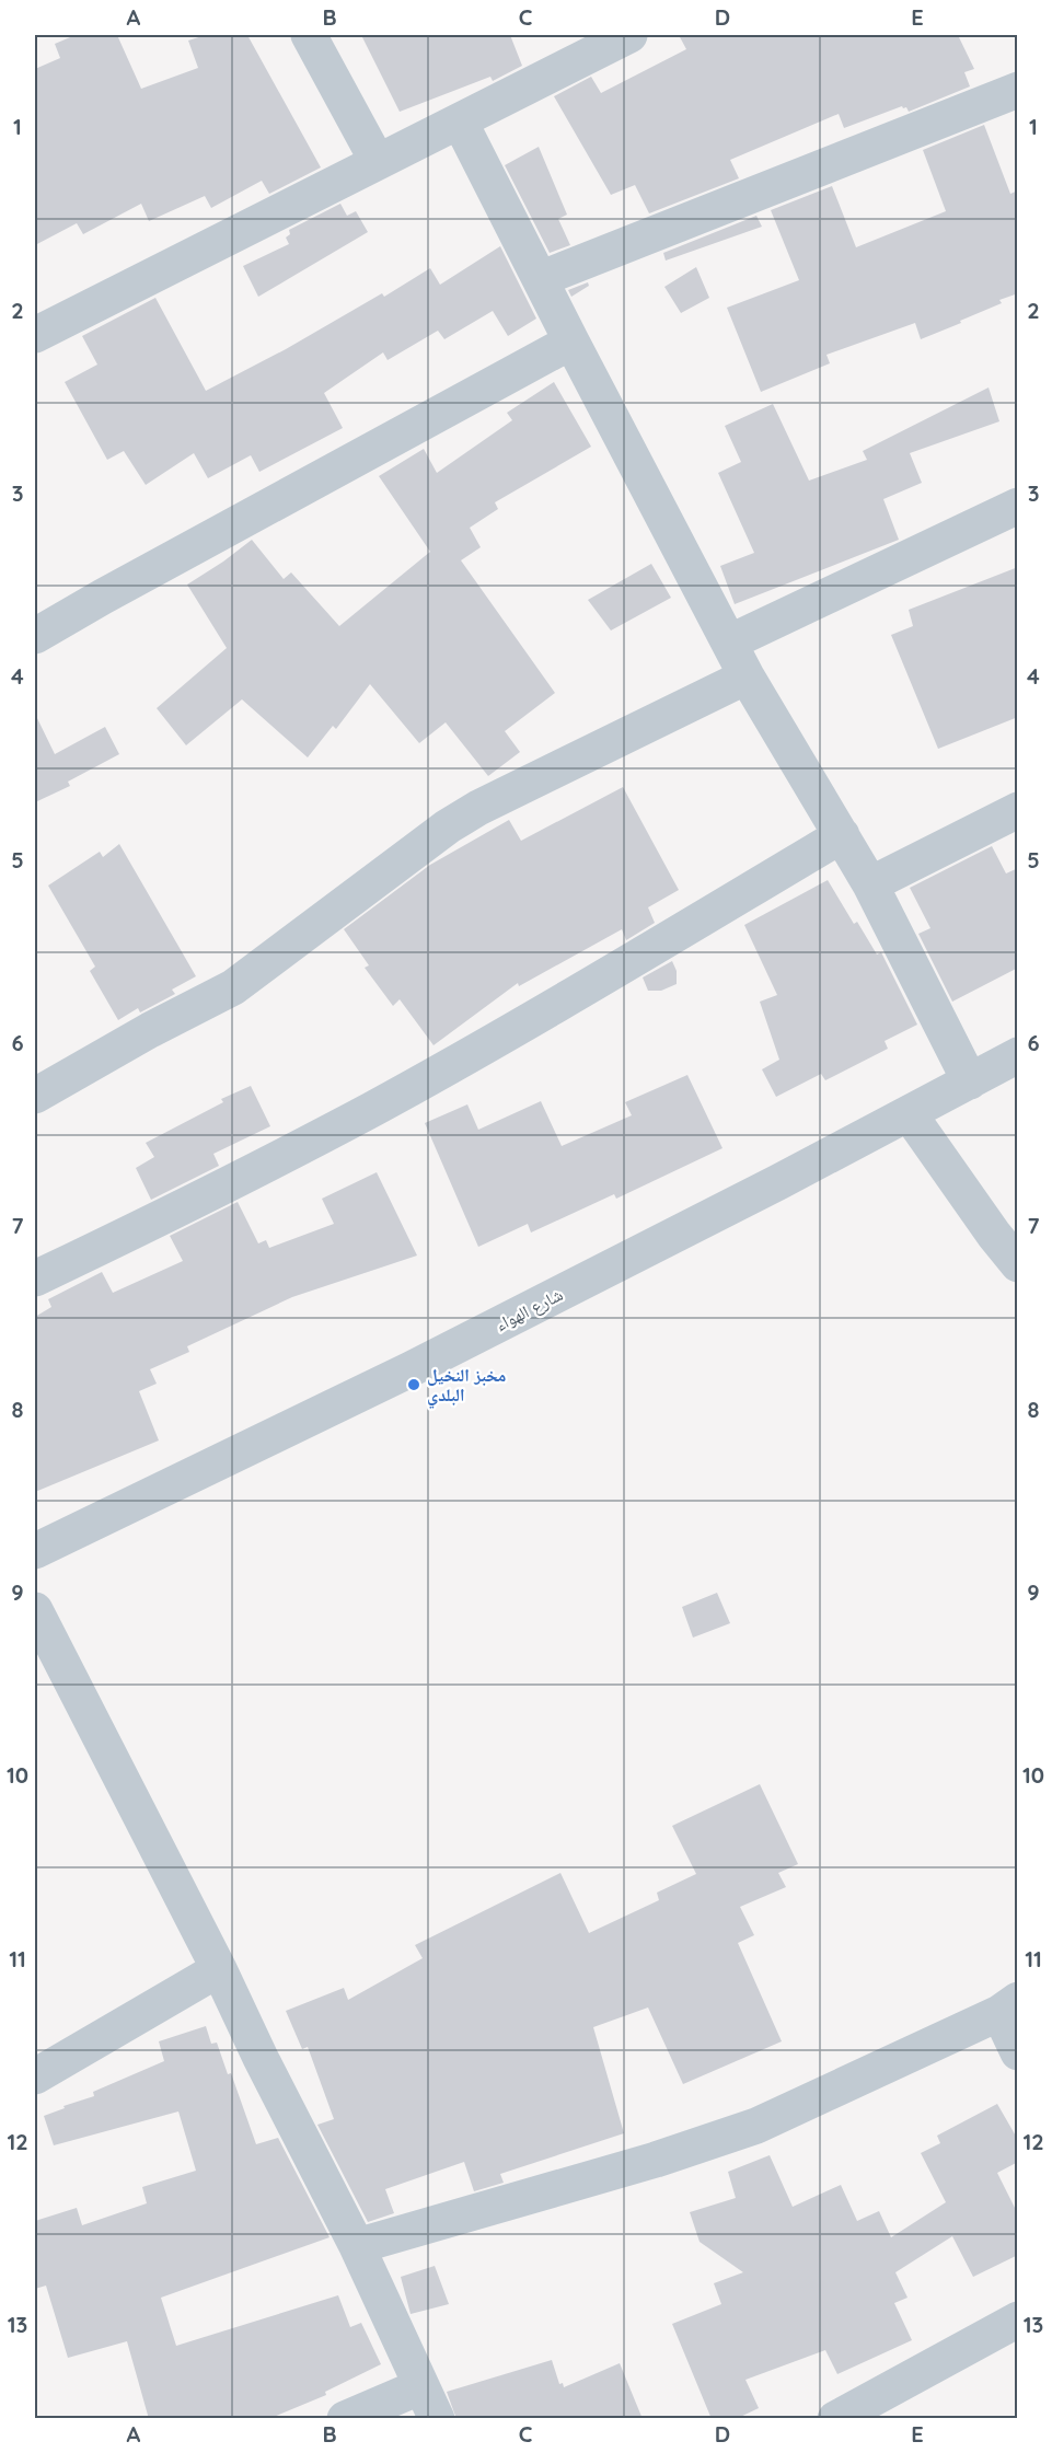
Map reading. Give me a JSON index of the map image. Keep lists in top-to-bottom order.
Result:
{
  "streets": {
    "street": ["شارع الهواء"]
  },
  "places": ["مخبز النخيل البلدي"],
  "grid": {
    "columns": [
      "A",
      "B",
      "C",
      "D",
      "E"
    ],
    "rows": [
      "1",
      "2",
      "3",
      "4",
      "5",
      "6",
      "7",
      "8",
      "9",
      "10",
      "11",
      "12",
      "13"
    ]
  }
}
